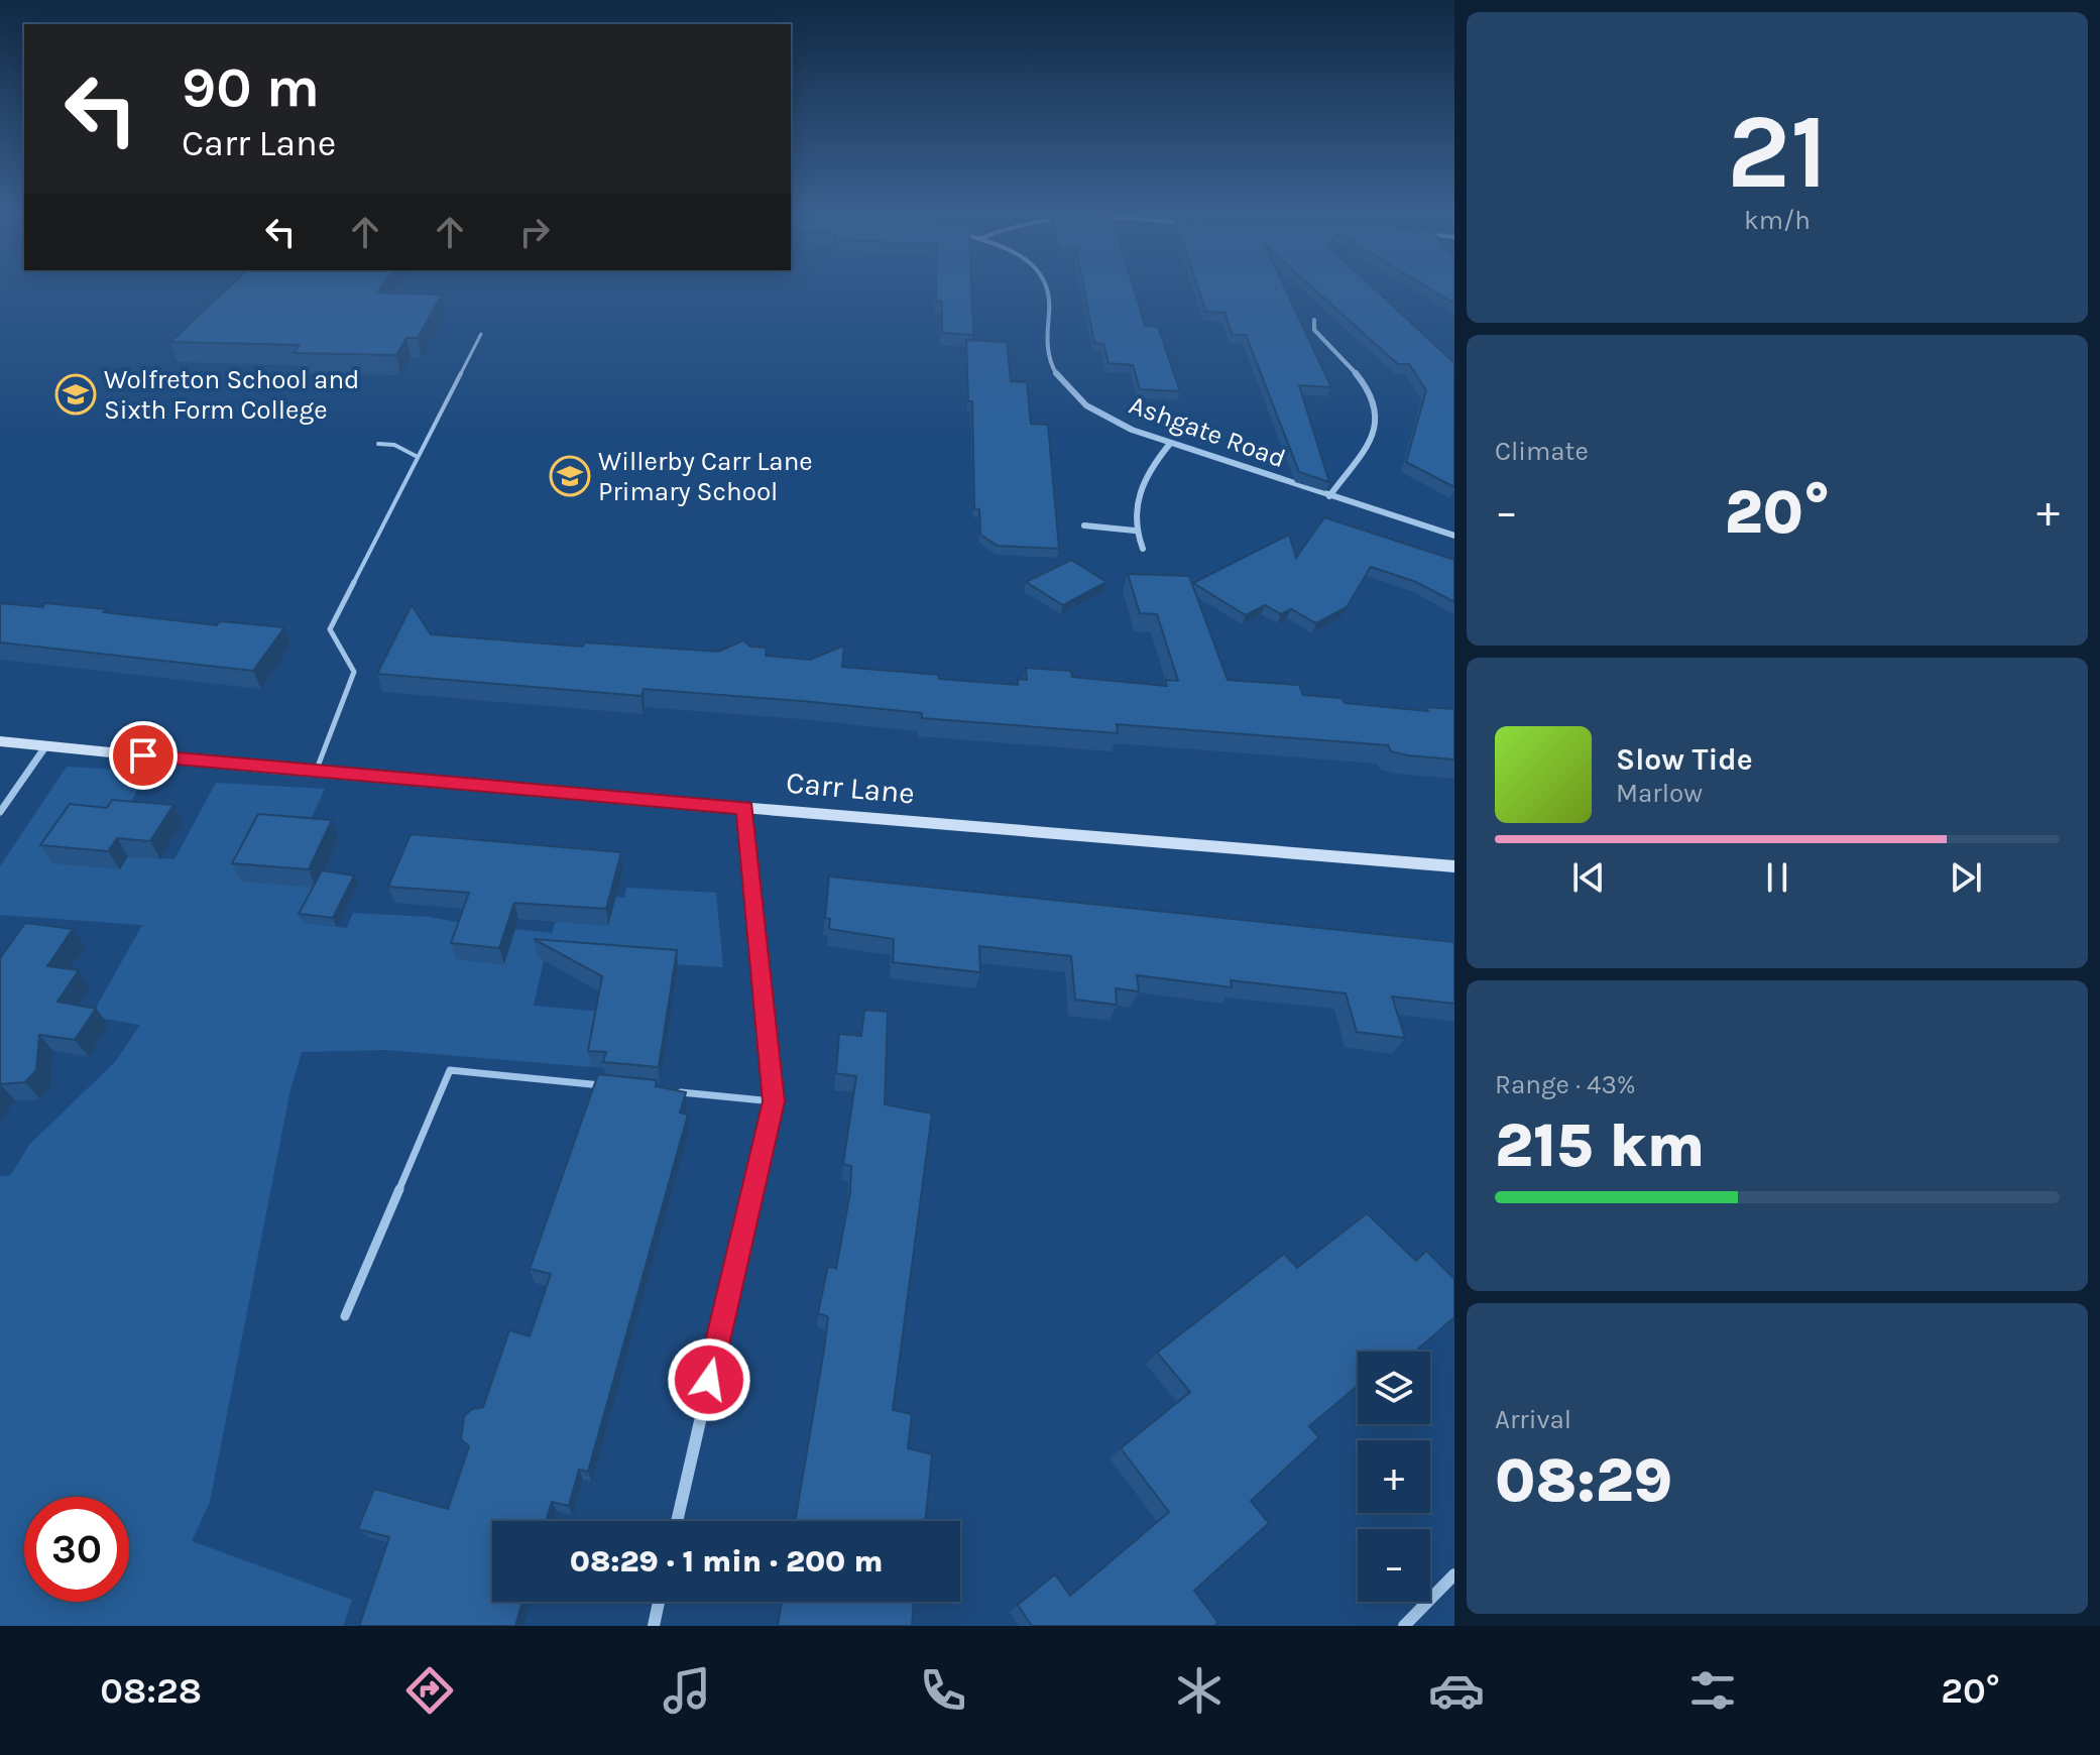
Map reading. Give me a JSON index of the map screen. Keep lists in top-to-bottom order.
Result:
{
  "streets": {
    "street": ["Ashgate Road", "Carr Lane"]
  },
  "places": {
    "school or university": ["Wolfreton School and Sixth Form College", "Willerby Carr Lane Primary School"]
  },
  "page": {
    "tile": [
      ["21", "km/h"],
      "Climate",
      ["Range · 43%", "215 km"],
      ["Arrival", "08:29"]
    ],
    "turn": ["90 m", "Carr Lane"],
    "heat": ["−", "20°", "+"],
    "song": ["Slow Tide", "Marlow"],
    "map_buttons": ["+", "−"],
    "limit": "30",
    "trip": "08:29 · 1 min · 200 m",
    "tabs": ["08:28", "20°"]
  }
}
